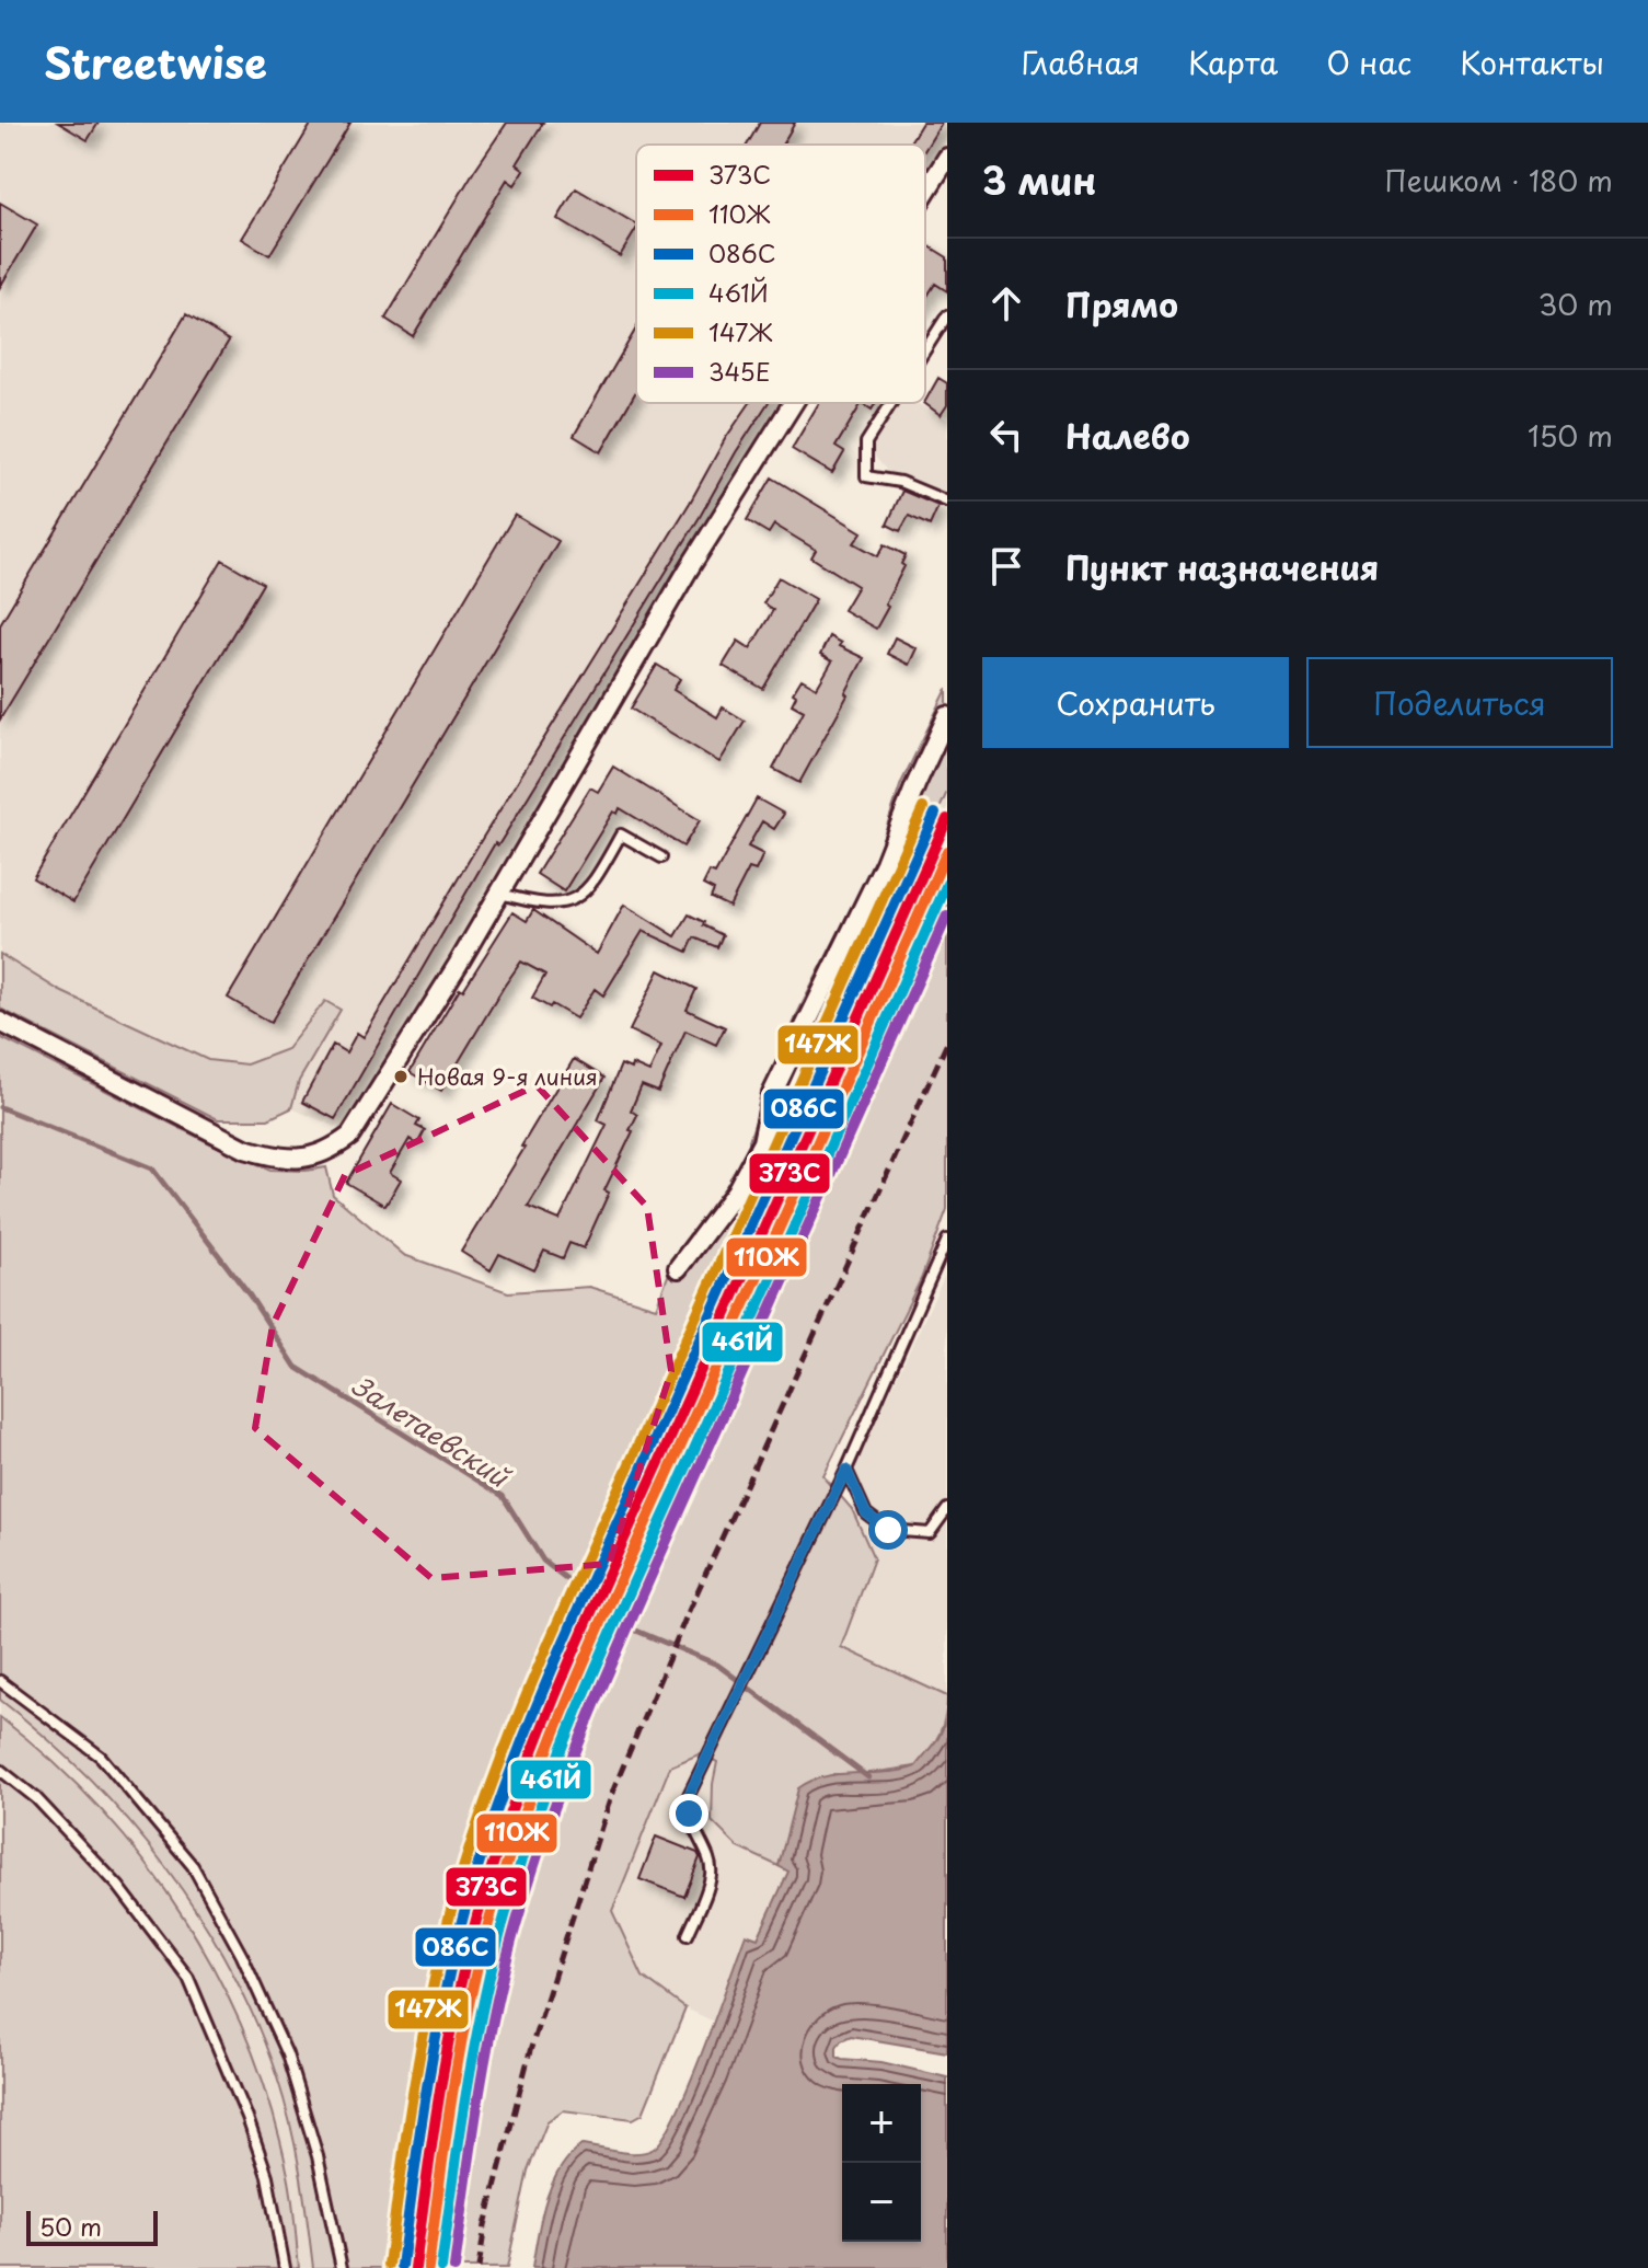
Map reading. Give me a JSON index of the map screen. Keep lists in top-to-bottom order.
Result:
{
  "water": ["Залетаевский"],
  "places": ["Новая 9-я линия"],
  "lines": [
    "transit line 147Ж",
    "transit line 086С",
    "transit line 373C",
    "transit line 110Ж",
    "transit line 461Й",
    "transit line 345Е"
  ],
  "legend": [
    "373C",
    "110Ж",
    "086С",
    "461Й",
    "147Ж",
    "345Е"
  ],
  "scale_bar": "50 m",
  "page": {
    "header": "Streetwise",
    "nav": [
      "Главная",
      "Карта",
      "О нас",
      "Контакты"
    ],
    "heading": ["3 мин", "Пешком · 180 m"],
    "list": [
      ["Прямо", "30 m"],
      ["Налево", "150 m"],
      "Пункт назначения"
    ],
    "buttons": ["Сохранить", "Поделиться"],
    "map_buttons": ["+", "−"],
    "scale": "50 m"
  }
}
